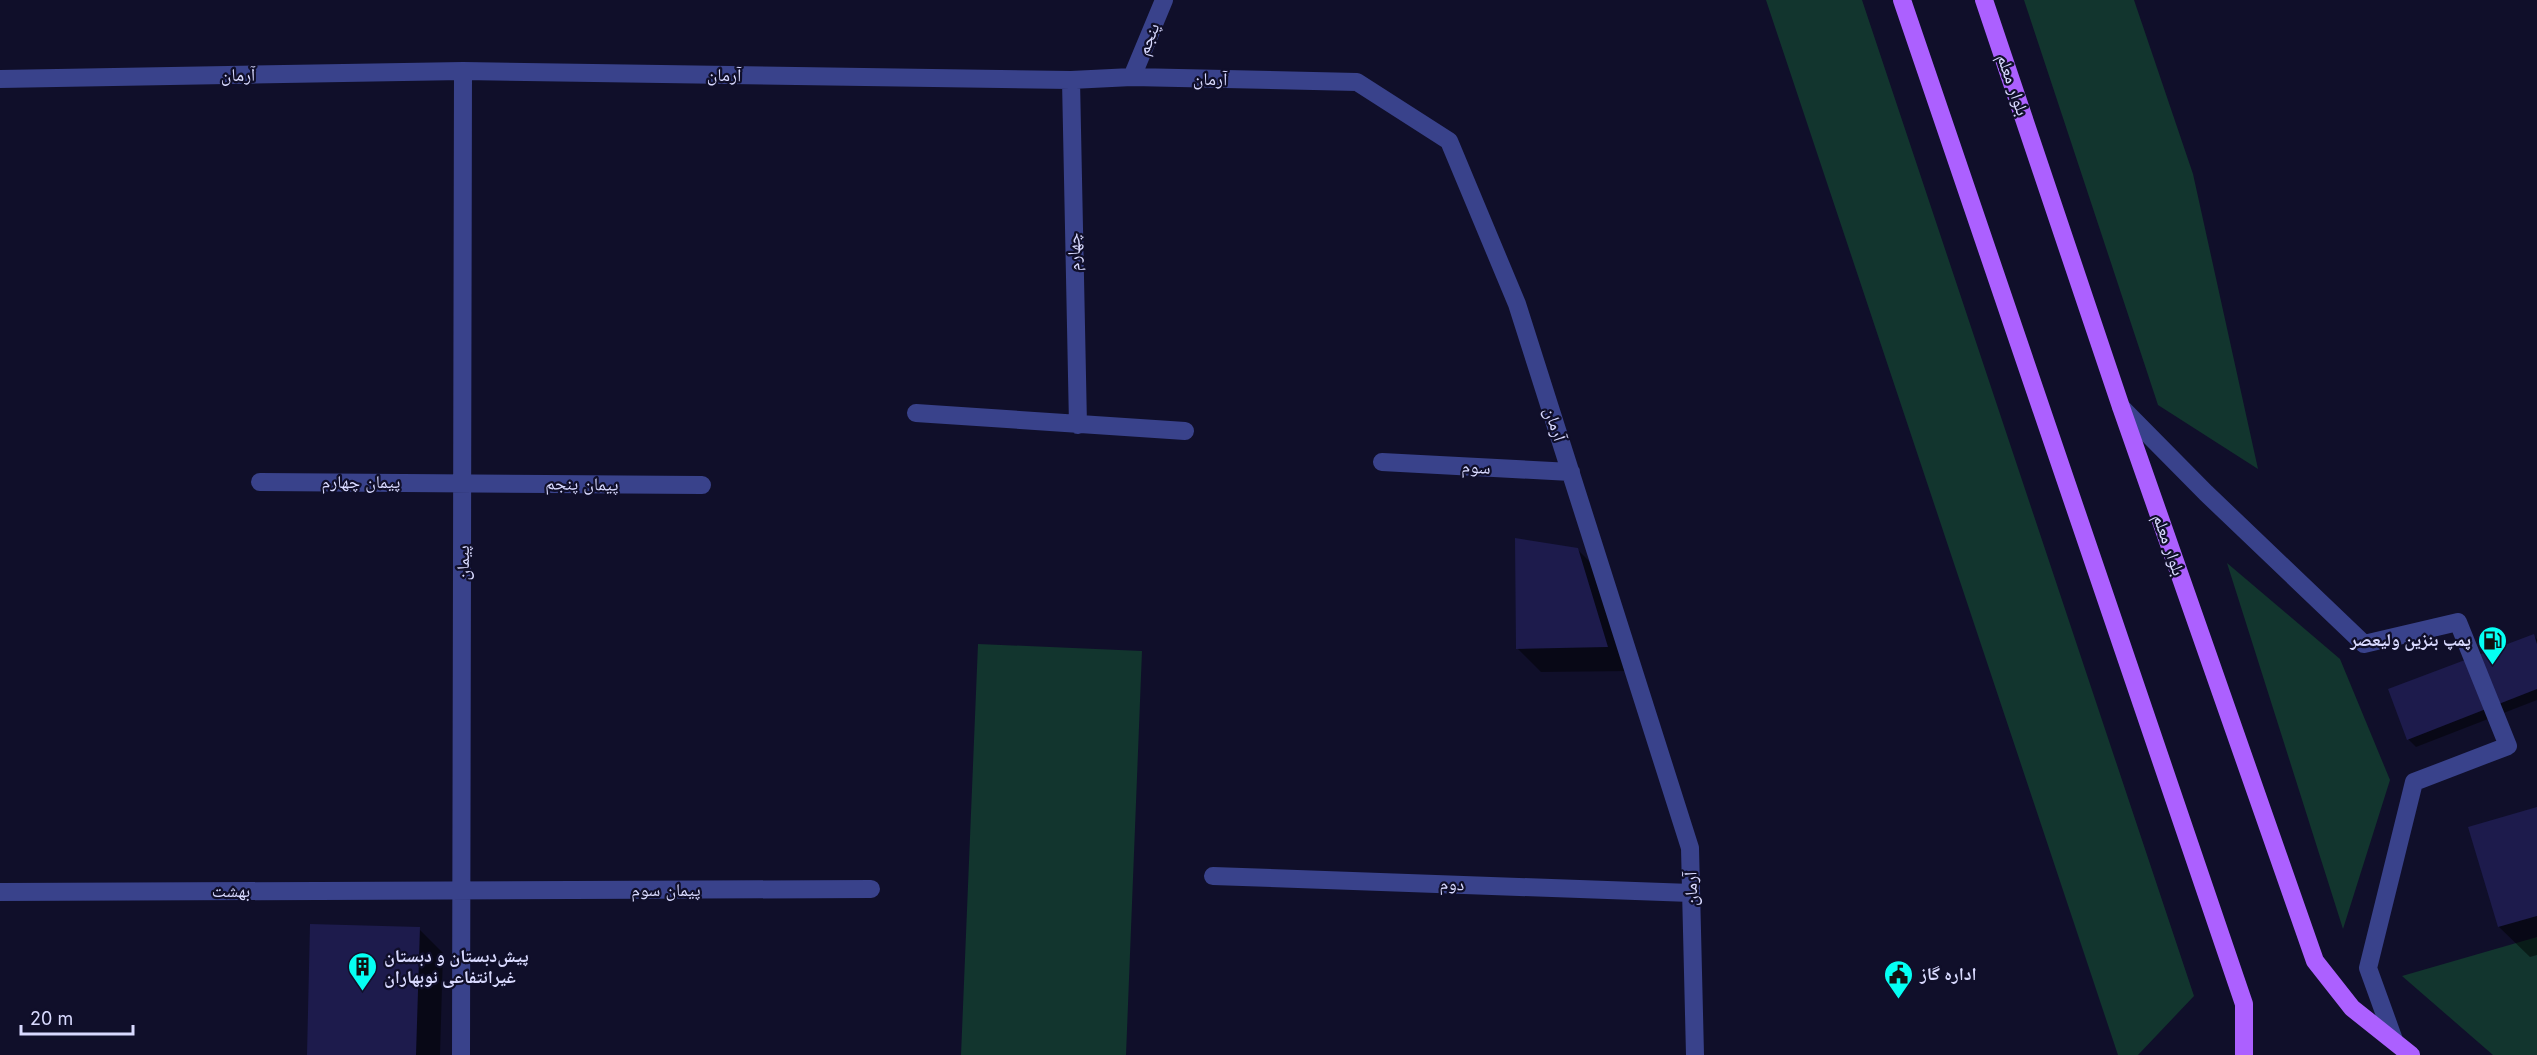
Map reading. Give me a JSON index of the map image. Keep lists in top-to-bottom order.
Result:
{
  "streets": {
    "main road": ["بلوار معلم"],
    "street": [
      "پنجم",
      "آرمان",
      "چهارم",
      "سوم",
      "پیمان چهارم",
      "پیمان پنجم",
      "پیمان",
      "دوم",
      "پیمان سوم",
      "بهشت"
    ]
  },
  "crossings": [
    ["پنجم", "آرمان"],
    ["آرمان", "چهارم"],
    ["آرمان", "سوم"],
    ["آرمان", "پیمان"],
    ["آرمان", "دوم"],
    ["پیمان چهارم", "پیمان پنجم"],
    ["پیمان چهارم", "پیمان"],
    ["پیمان پنجم", "پیمان"],
    ["پیمان", "پیمان سوم"],
    ["پیمان", "بهشت"],
    ["پیمان سوم", "بهشت"]
  ],
  "places": {
    "fuel station": ["پمپ بنزین ولیعصر"],
    "building": ["پیش‌دبستان و دبستان غیرانتفاعی نوبهاران"],
    "public building": ["اداره گاز"]
  },
  "scale_bar": "20 m"
}
